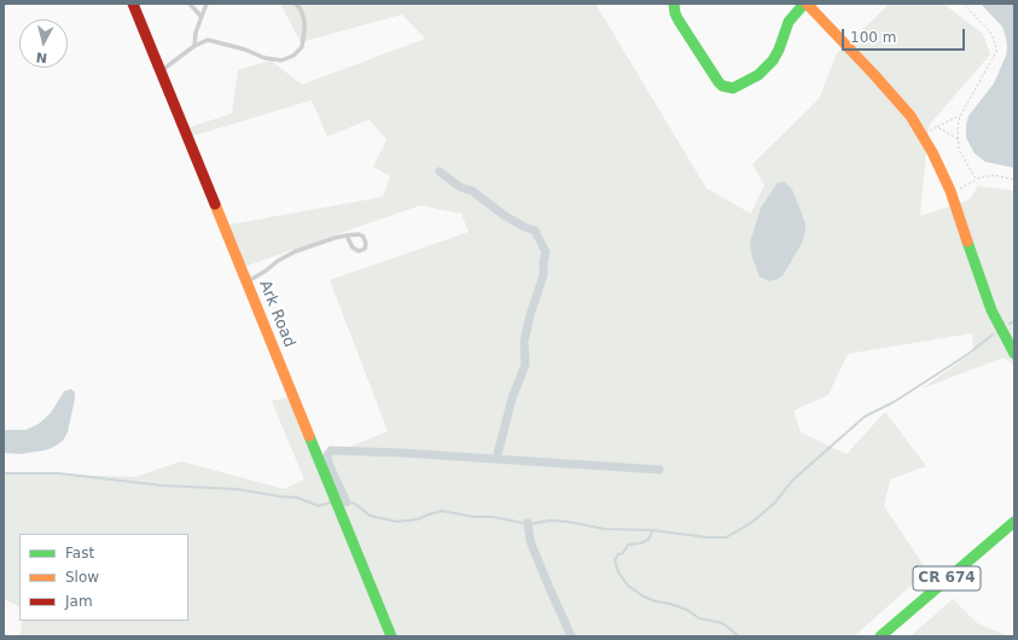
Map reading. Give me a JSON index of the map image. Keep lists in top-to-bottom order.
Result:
{
  "streets": {
    "street": ["Ark Road", "CR 674"]
  },
  "legend": ["Fast", "Slow", "Jam"],
  "scale_bar": "100 m",
  "north": "bottom"
}
